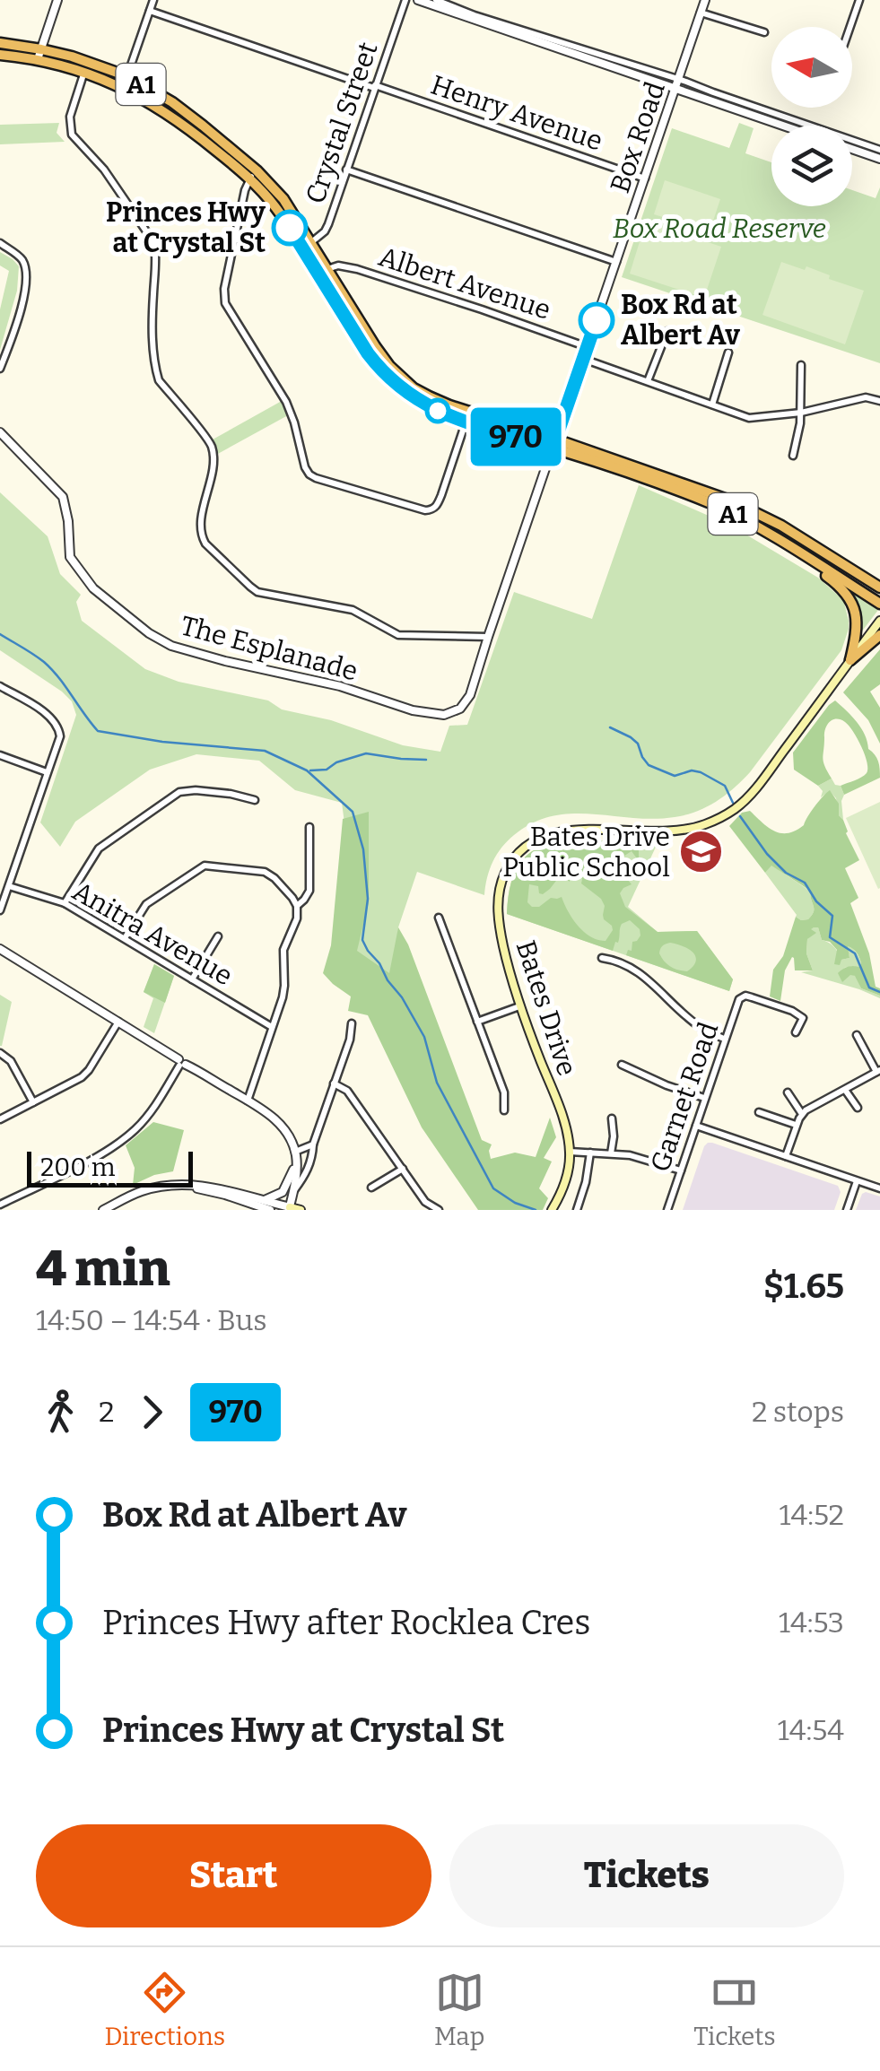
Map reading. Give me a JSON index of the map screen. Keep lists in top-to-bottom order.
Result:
{
  "streets": {
    "highway": ["A1"],
    "main road": ["Bates Drive"],
    "street": [
      "Henry Avenue",
      "Crystal Street",
      "Box Road",
      "Albert Avenue",
      "The Esplanade",
      "Anitra Avenue",
      "Garnet Road"
    ]
  },
  "crossings": [
    ["A1", "Crystal Street"],
    ["A1", "Box Road"],
    ["A1", "Albert Avenue"],
    ["Henry Avenue", "Crystal Street"],
    ["Henry Avenue", "Box Road"],
    ["Box Road", "Albert Avenue"],
    ["Box Road", "The Esplanade"]
  ],
  "parks": ["Box Road Reserve"],
  "places": {
    "other": ["Princes Hwy at Crystal St", "Box Rd at Albert Av"],
    "school or university": ["Bates Drive Public School"]
  },
  "lines": ["bus line 970"],
  "scale_bar": "200 m",
  "north": "left",
  "page": {
    "on_map": "970",
    "scale": "200 m",
    "heading": ["4 min", "14:50 – 14:54 · Bus", "$1.65"],
    "legs": ["2", "970", "2 stops"],
    "list": [
      {
        "name": "Box Rd at Albert Av",
        "value": "14:52"
      },
      {
        "name": "Princes Hwy after Rocklea Cres",
        "value": "14:53"
      },
      {
        "name": "Princes Hwy at Crystal St",
        "value": "14:54"
      }
    ],
    "buttons": ["Start", "Tickets"],
    "tabs": ["Directions", "Map", "Tickets"]
  }
}
